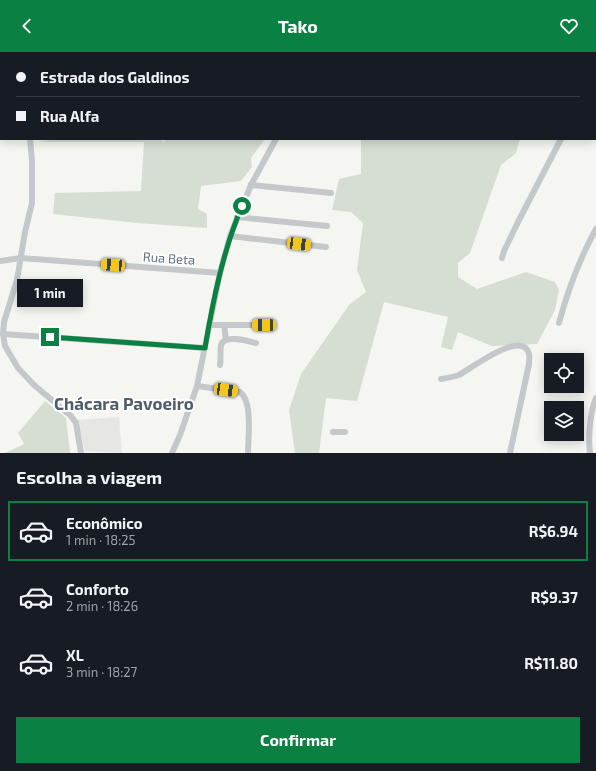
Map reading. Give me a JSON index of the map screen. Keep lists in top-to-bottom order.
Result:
{
  "streets": {
    "street": ["Rua Beta"]
  },
  "districts": ["Chácara Pavoeiro"],
  "page": {
    "header": "Tako",
    "banner": ["Estrada dos Galdinos", "Rua Alfa"],
    "bubble": "1 min",
    "heading": "Escolha a viagem",
    "list": [
      {
        "name": "Econômico",
        "note": "1 min · 18:25",
        "value": "R$6.94"
      },
      {
        "name": "Conforto",
        "note": "2 min · 18:26",
        "value": "R$9.37"
      },
      {
        "name": "XL",
        "note": "3 min · 18:27",
        "value": "R$11.80"
      }
    ],
    "buttons": "Confirmar"
  }
}
